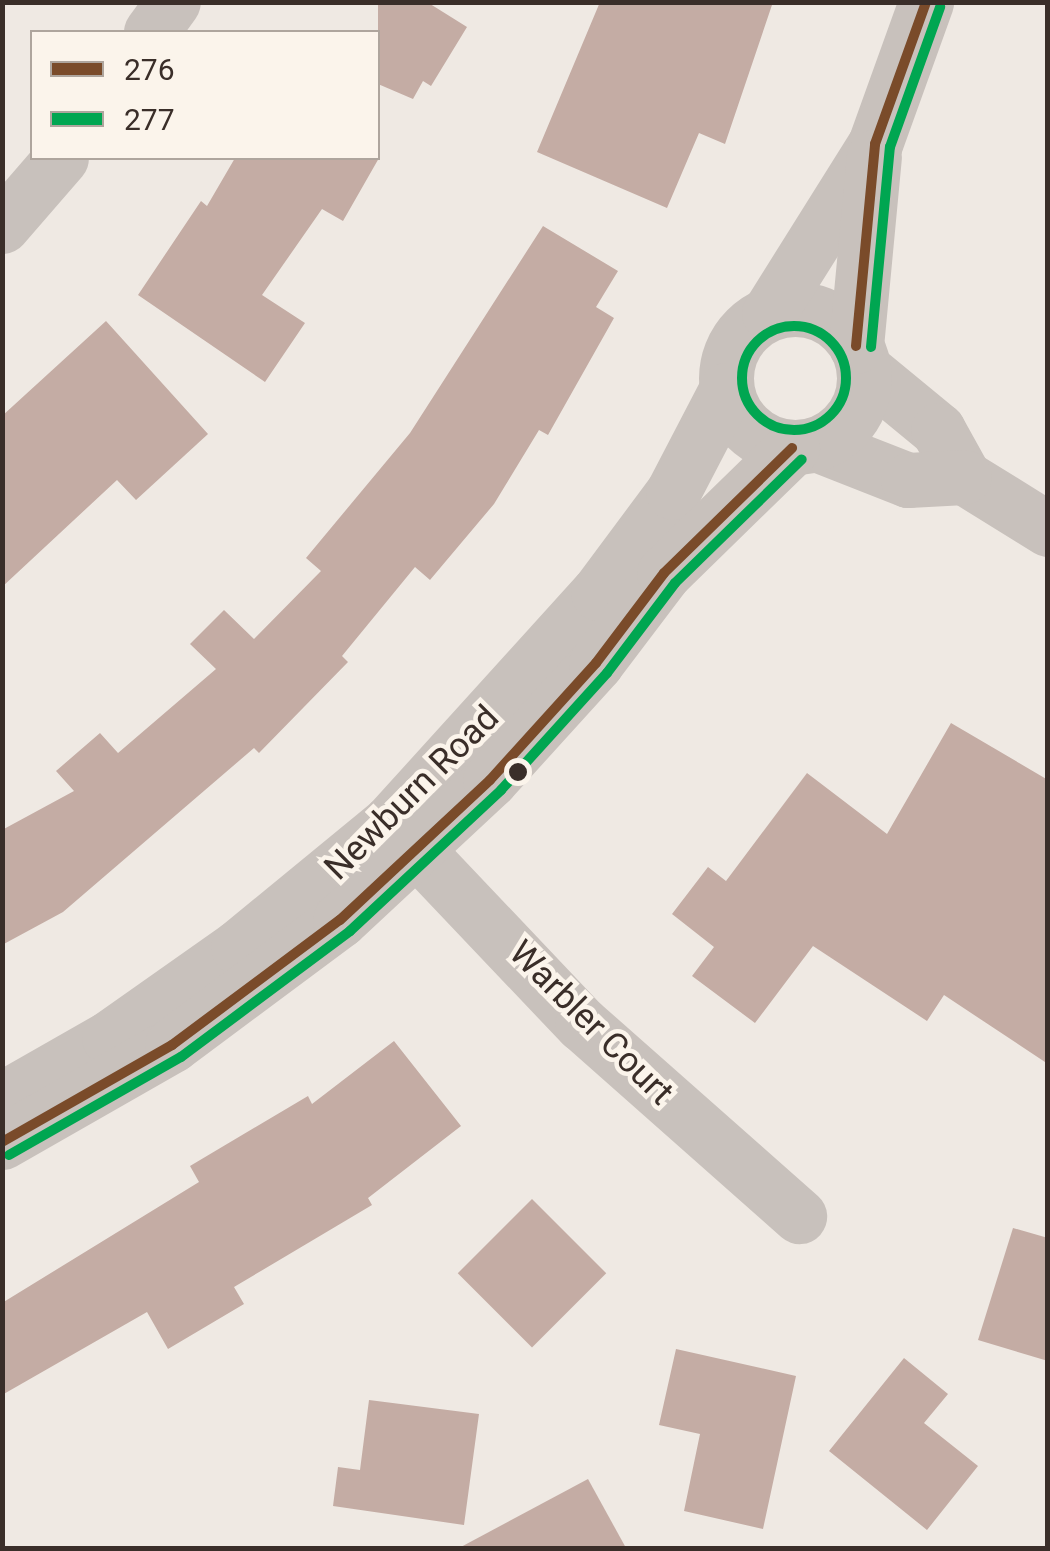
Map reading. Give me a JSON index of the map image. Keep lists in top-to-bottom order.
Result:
{
  "streets": {
    "street": ["Newburn Road", "Warbler Court"]
  },
  "crossings": [
    ["Newburn Road", "Warbler Court"]
  ],
  "lines": ["transit line 276", "transit line 277"],
  "legend": ["276", "277"]
}
